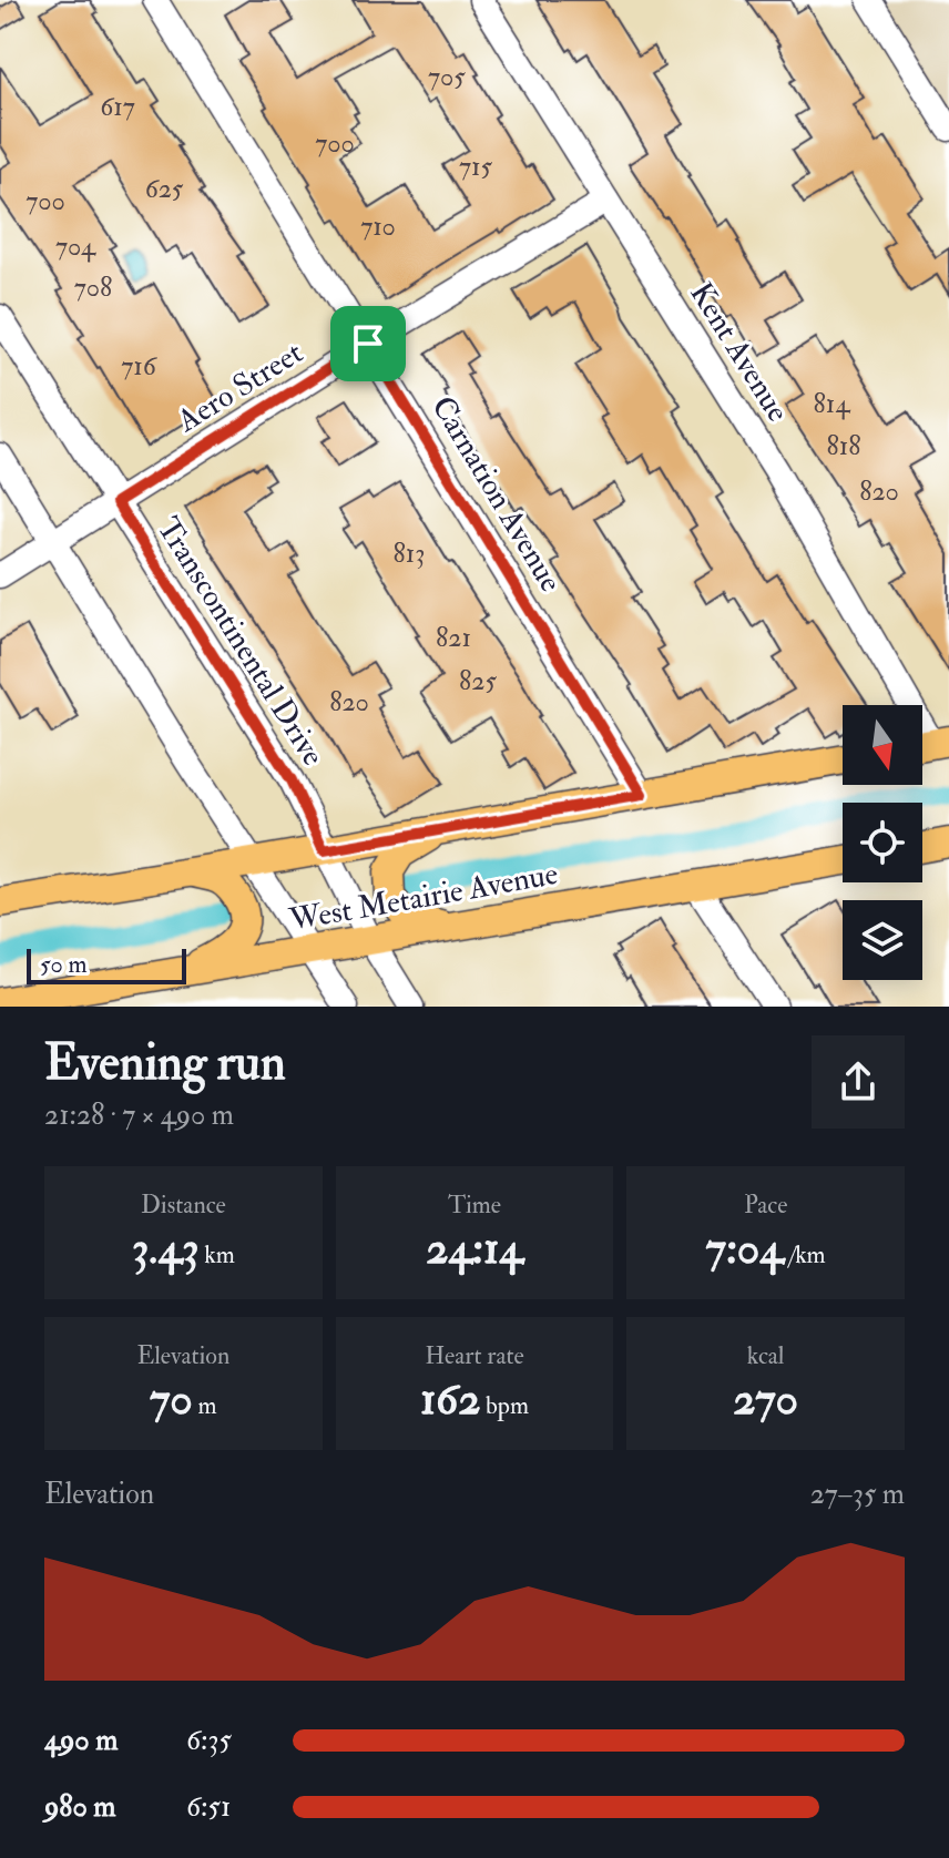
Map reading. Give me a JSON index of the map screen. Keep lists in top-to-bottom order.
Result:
{
  "streets": {
    "main road": ["West Metairie Avenue"],
    "street": [
      "Kent Avenue",
      "Aero Street",
      "Carnation Avenue",
      "Transcontinental Drive"
    ]
  },
  "crossings": [
    ["Kent Avenue", "Aero Street"],
    ["Aero Street", "Carnation Avenue"],
    ["Aero Street", "Transcontinental Drive"],
    ["Carnation Avenue", "West Metairie Avenue"],
    ["Transcontinental Drive", "West Metairie Avenue"]
  ],
  "house_numbers": [
    "705",
    "617",
    "700",
    "715",
    "625",
    "700",
    "710",
    "704",
    "708",
    "716",
    "814",
    "818",
    "820",
    "813",
    "821",
    "825",
    "820"
  ],
  "scale_bar": "50 m",
  "north": "bottom",
  "page": {
    "scale": "50 m",
    "heading": ["Evening run", "21:28 · 7 × 490 m"],
    "stats": [
      ["Distance", "3.43 km"],
      ["Time", "24:14"],
      ["Pace", "7:04 /km"],
      ["Elevation", "70 m"],
      ["Heart rate", "162 bpm"],
      ["kcal", "270"]
    ],
    "chart": ["Elevation", "27–35 m"],
    "list": [
      {
        "name": "490 m",
        "note": "6:35"
      },
      {
        "name": "980 m",
        "note": "6:51"
      }
    ]
  }
}
